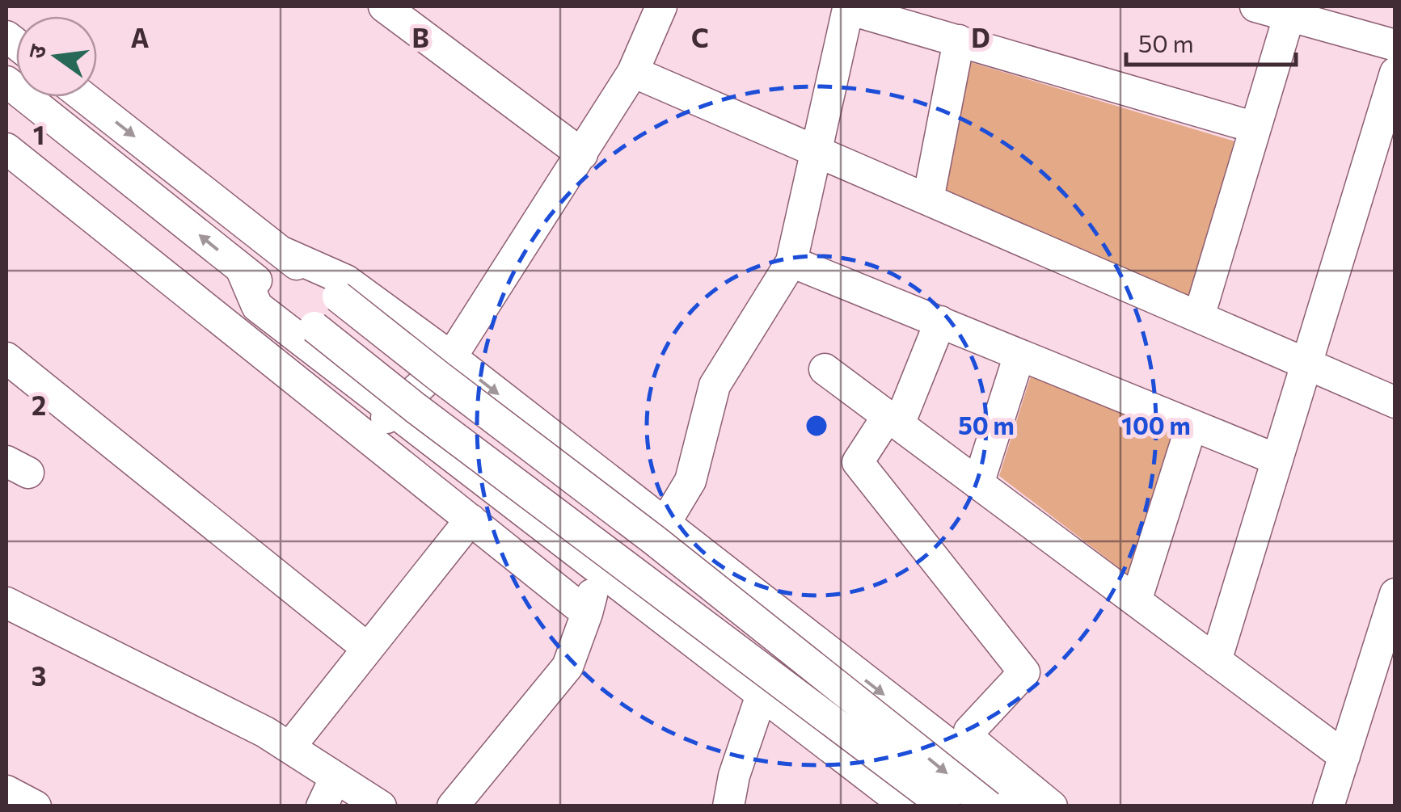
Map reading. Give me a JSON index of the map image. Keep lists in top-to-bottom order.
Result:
{
  "scale_bar": "50 m",
  "north": "left",
  "grid": {
    "columns": [
      "A",
      "B",
      "C",
      "D"
    ],
    "rows": ["1", "2", "3"]
  },
  "rings": ["50 m", "100 m"]
}
